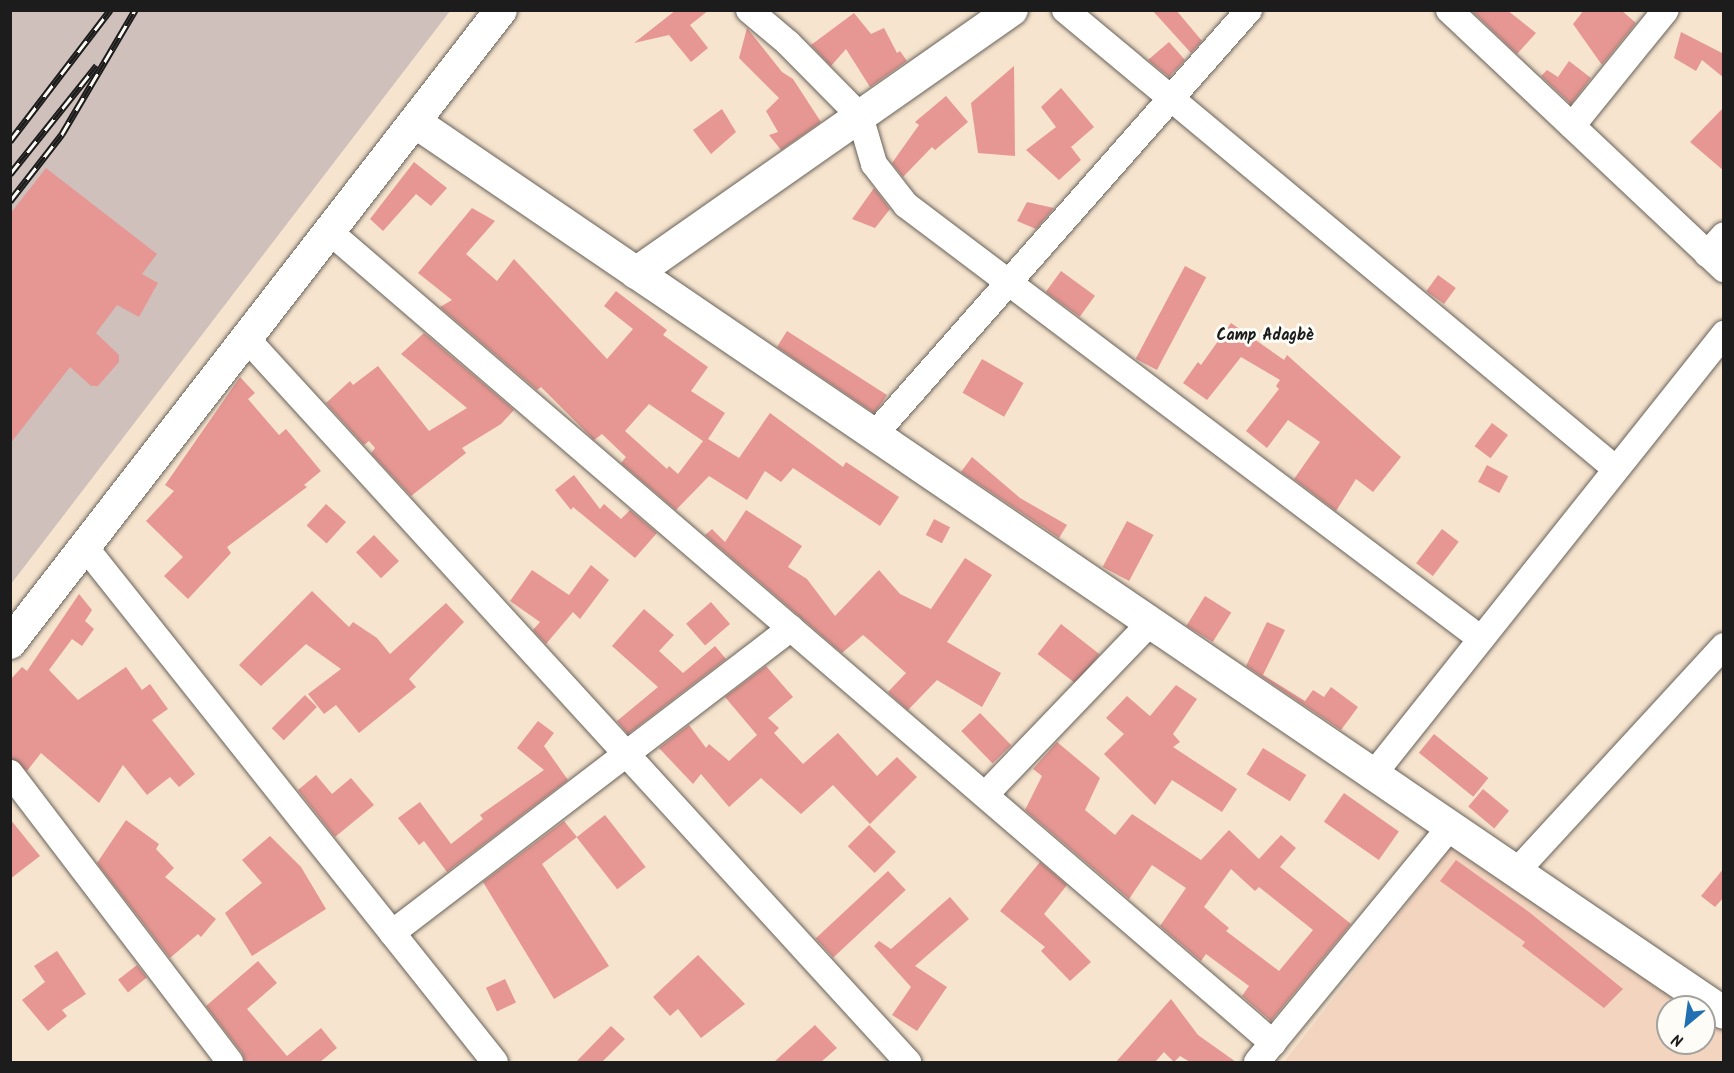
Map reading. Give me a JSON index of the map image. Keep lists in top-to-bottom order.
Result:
{
  "districts": ["Camp Adagbè"],
  "north": "bottom left"
}
